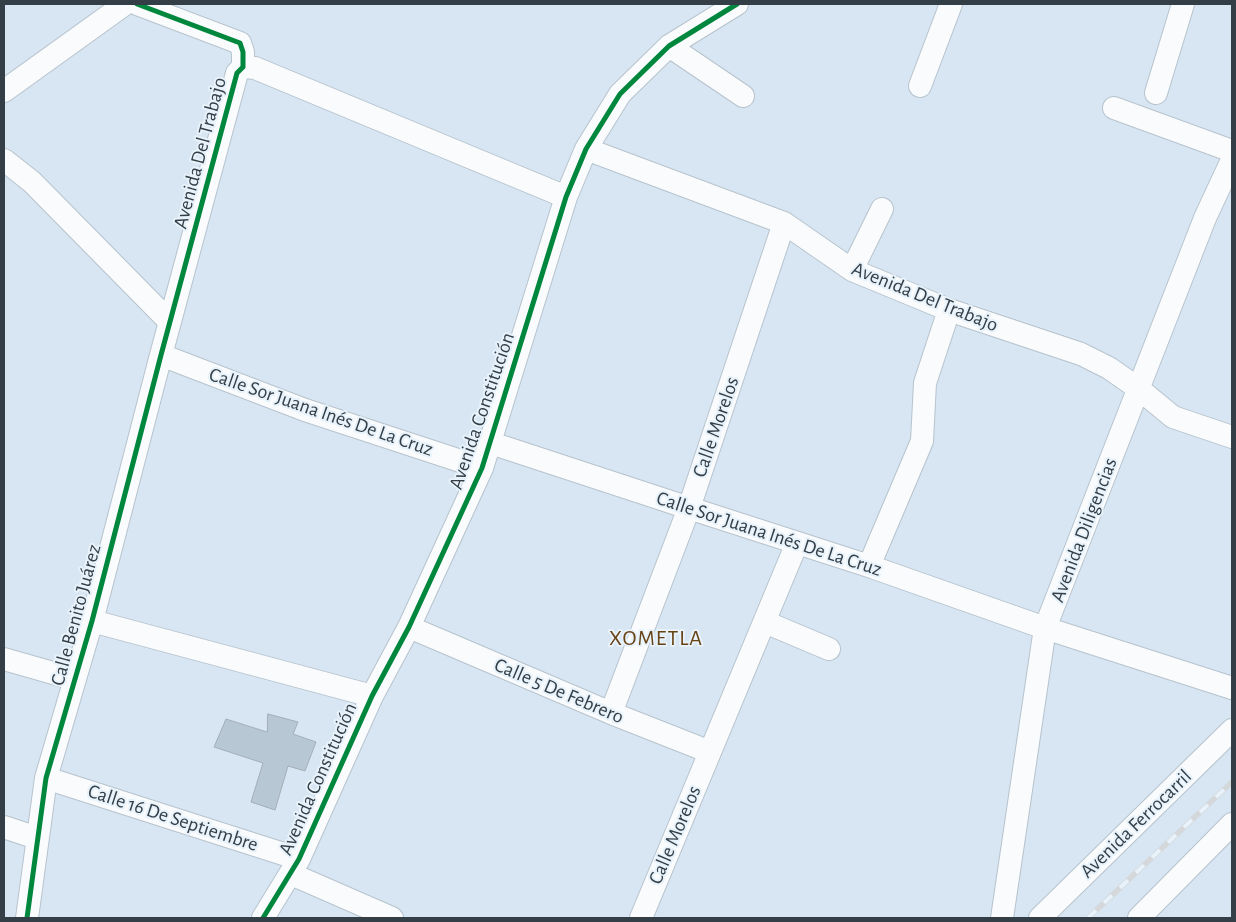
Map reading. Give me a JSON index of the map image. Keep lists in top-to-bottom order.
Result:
{
  "streets": {
    "street": [
      "Avenida Del Trabajo",
      "Avenida Constitución",
      "Calle Sor Juana Inés De La Cruz",
      "Calle Morelos",
      "Avenida Diligencias",
      "Calle Benito Juárez",
      "Calle 5 De Febrero",
      "Calle 16 De Septiembre",
      "Avenida Ferrocarril"
    ]
  },
  "crossings": [
    ["Avenida Del Trabajo", "Avenida Constitución"],
    ["Avenida Del Trabajo", "Calle Morelos"],
    ["Avenida Del Trabajo", "Avenida Diligencias"],
    ["Avenida Del Trabajo", "Calle Benito Juárez"],
    ["Avenida Constitución", "Calle Sor Juana Inés De La Cruz"],
    ["Avenida Constitución", "Calle 5 De Febrero"],
    ["Avenida Constitución", "Calle 16 De Septiembre"],
    ["Calle Sor Juana Inés De La Cruz", "Calle Morelos"],
    ["Calle Sor Juana Inés De La Cruz", "Avenida Diligencias"],
    ["Calle Sor Juana Inés De La Cruz", "Calle Benito Juárez"],
    ["Calle Morelos", "Calle 5 De Febrero"],
    ["Calle Benito Juárez", "Calle 16 De Septiembre"]
  ],
  "districts": ["XOMETLA"]
}
